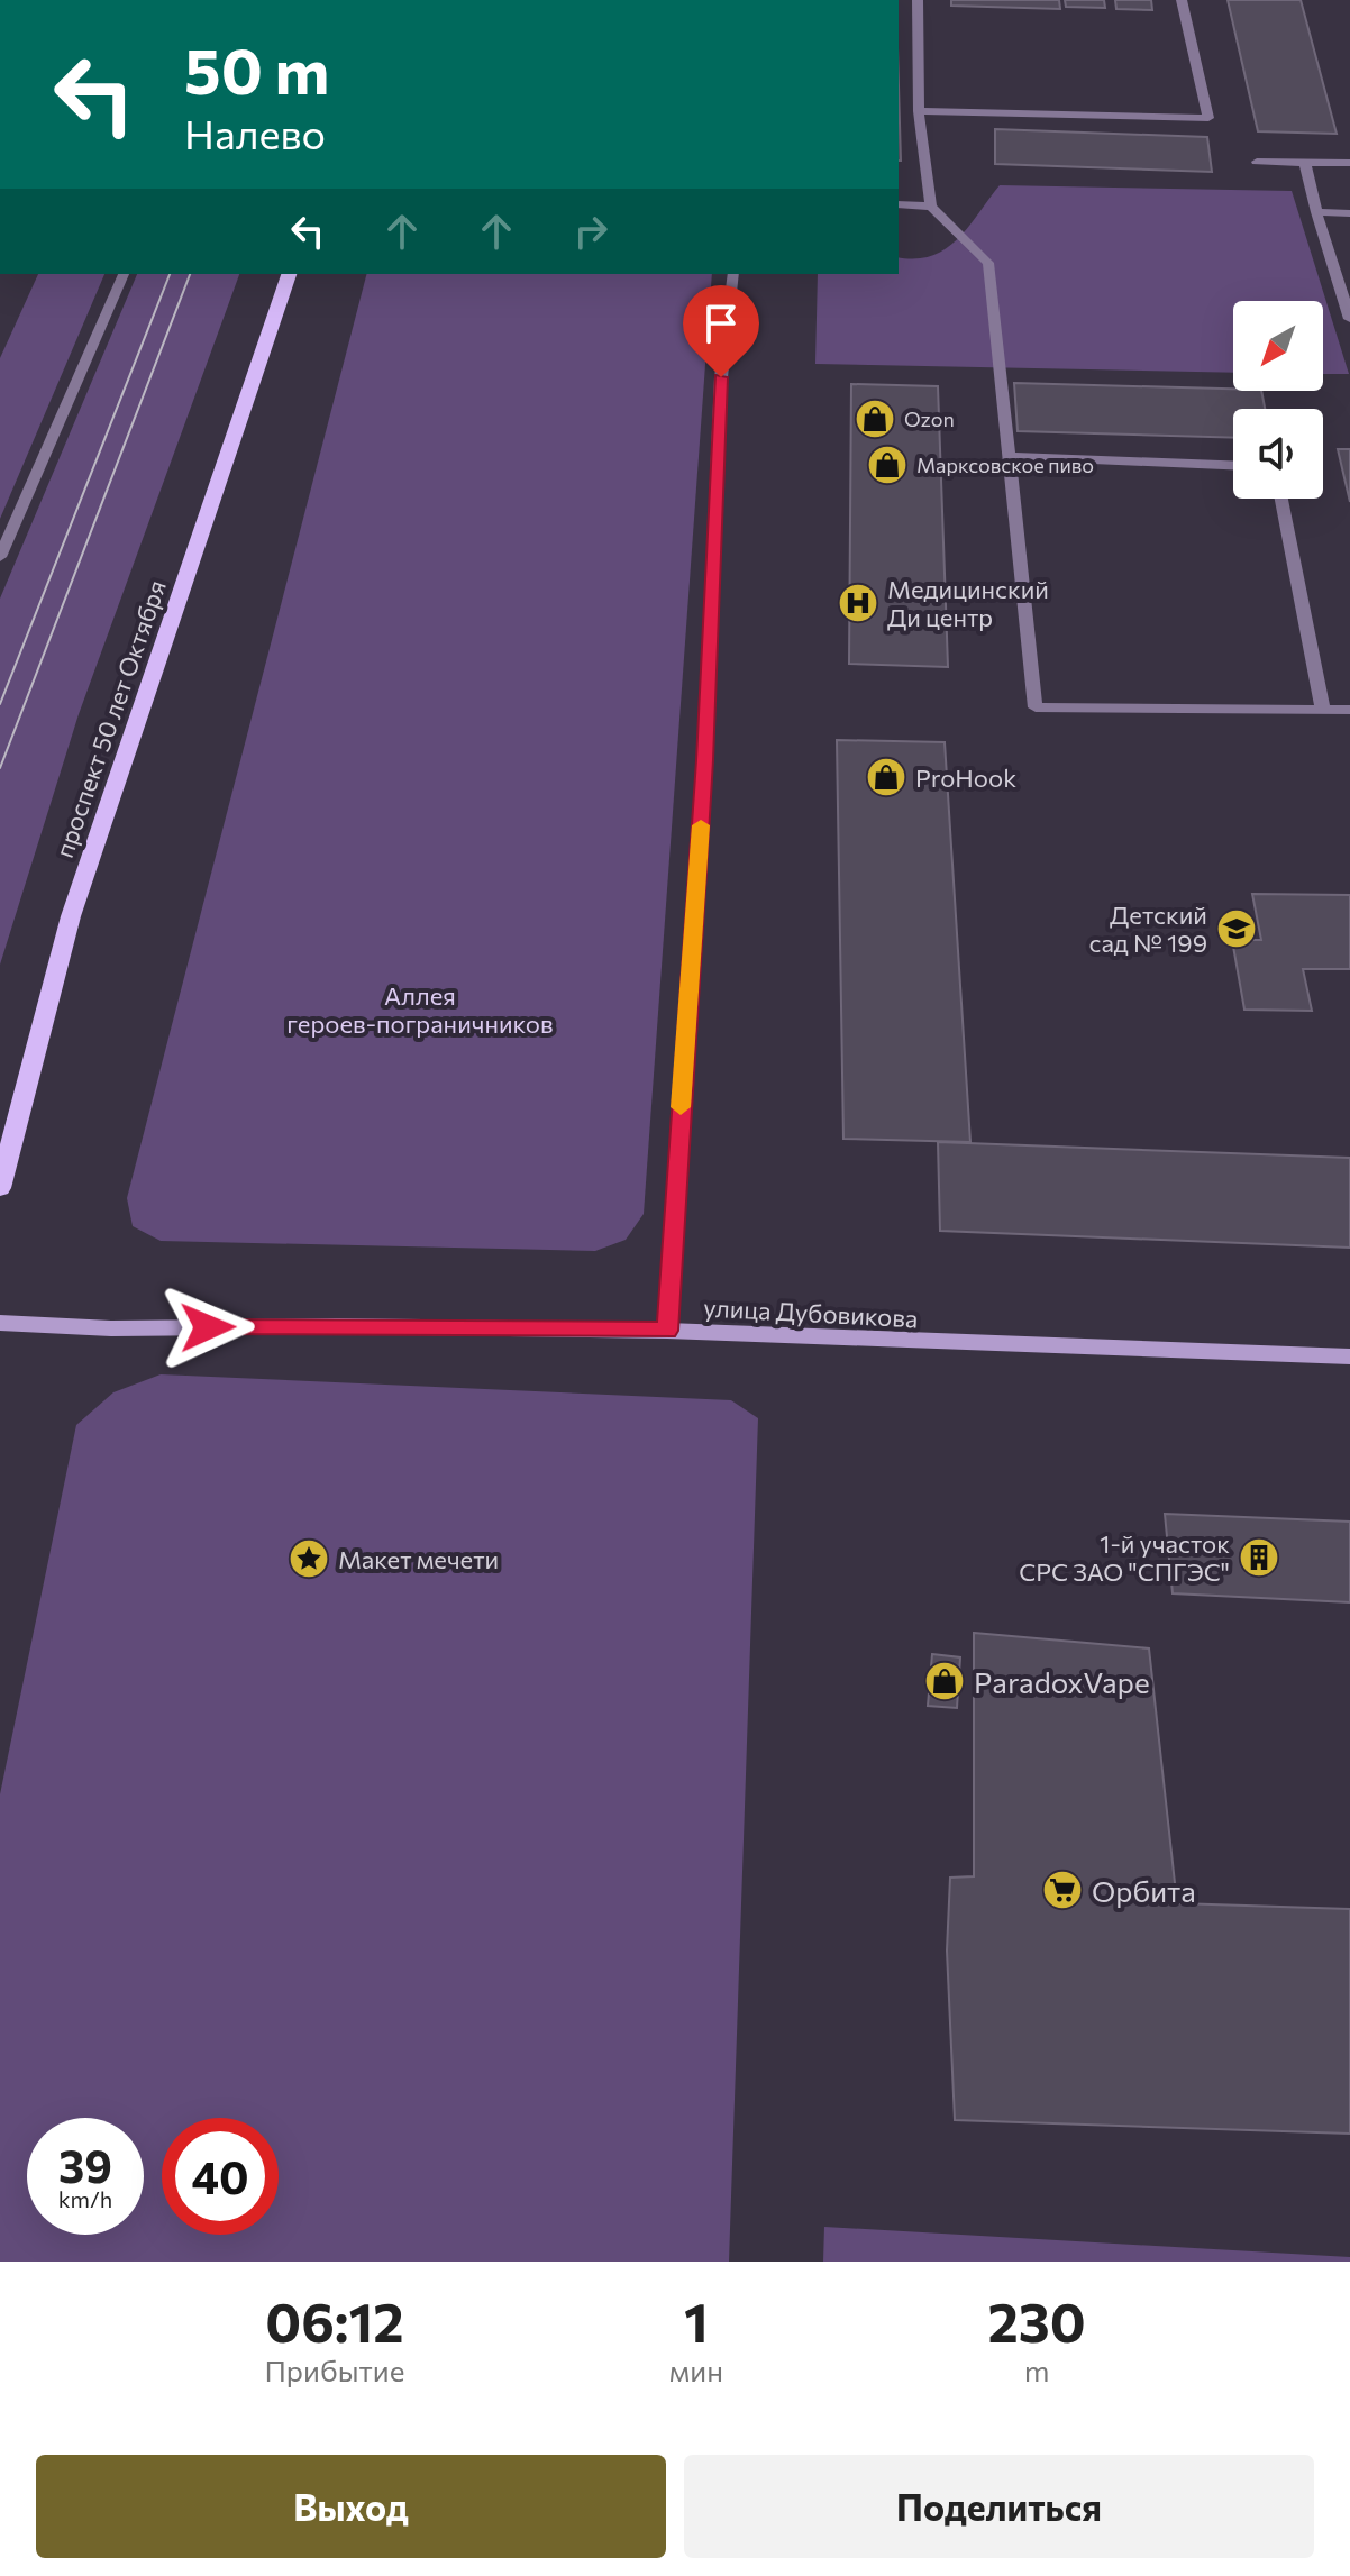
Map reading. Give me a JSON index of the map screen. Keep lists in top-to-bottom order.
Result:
{
  "streets": {
    "main road": ["проспект 50 лет Октября"],
    "street": ["улица Дубовикова"]
  },
  "parks": ["Аллея героев-пограничников"],
  "places": {
    "shop": [
      "Ozon",
      "Марксовское пиво",
      "ProHook",
      "ParadoxVape"
    ],
    "hospital": ["Медицинский Ди центр"],
    "school or university": ["Детский сад № 199"],
    "building": ["1-й участок СРС ЗАО \"СПГЭС\""],
    "place": ["Макет мечети"],
    "supermarket": ["Орбита"]
  },
  "north": "bottom left",
  "page": {
    "turn": ["50 m", "Налево"],
    "speed": "39 km/h",
    "limit": "40",
    "eta": [
      "06:12",
      "Прибытие",
      "1",
      "мин",
      "230",
      "m"
    ],
    "buttons": ["Выход", "Поделиться"]
  }
}
